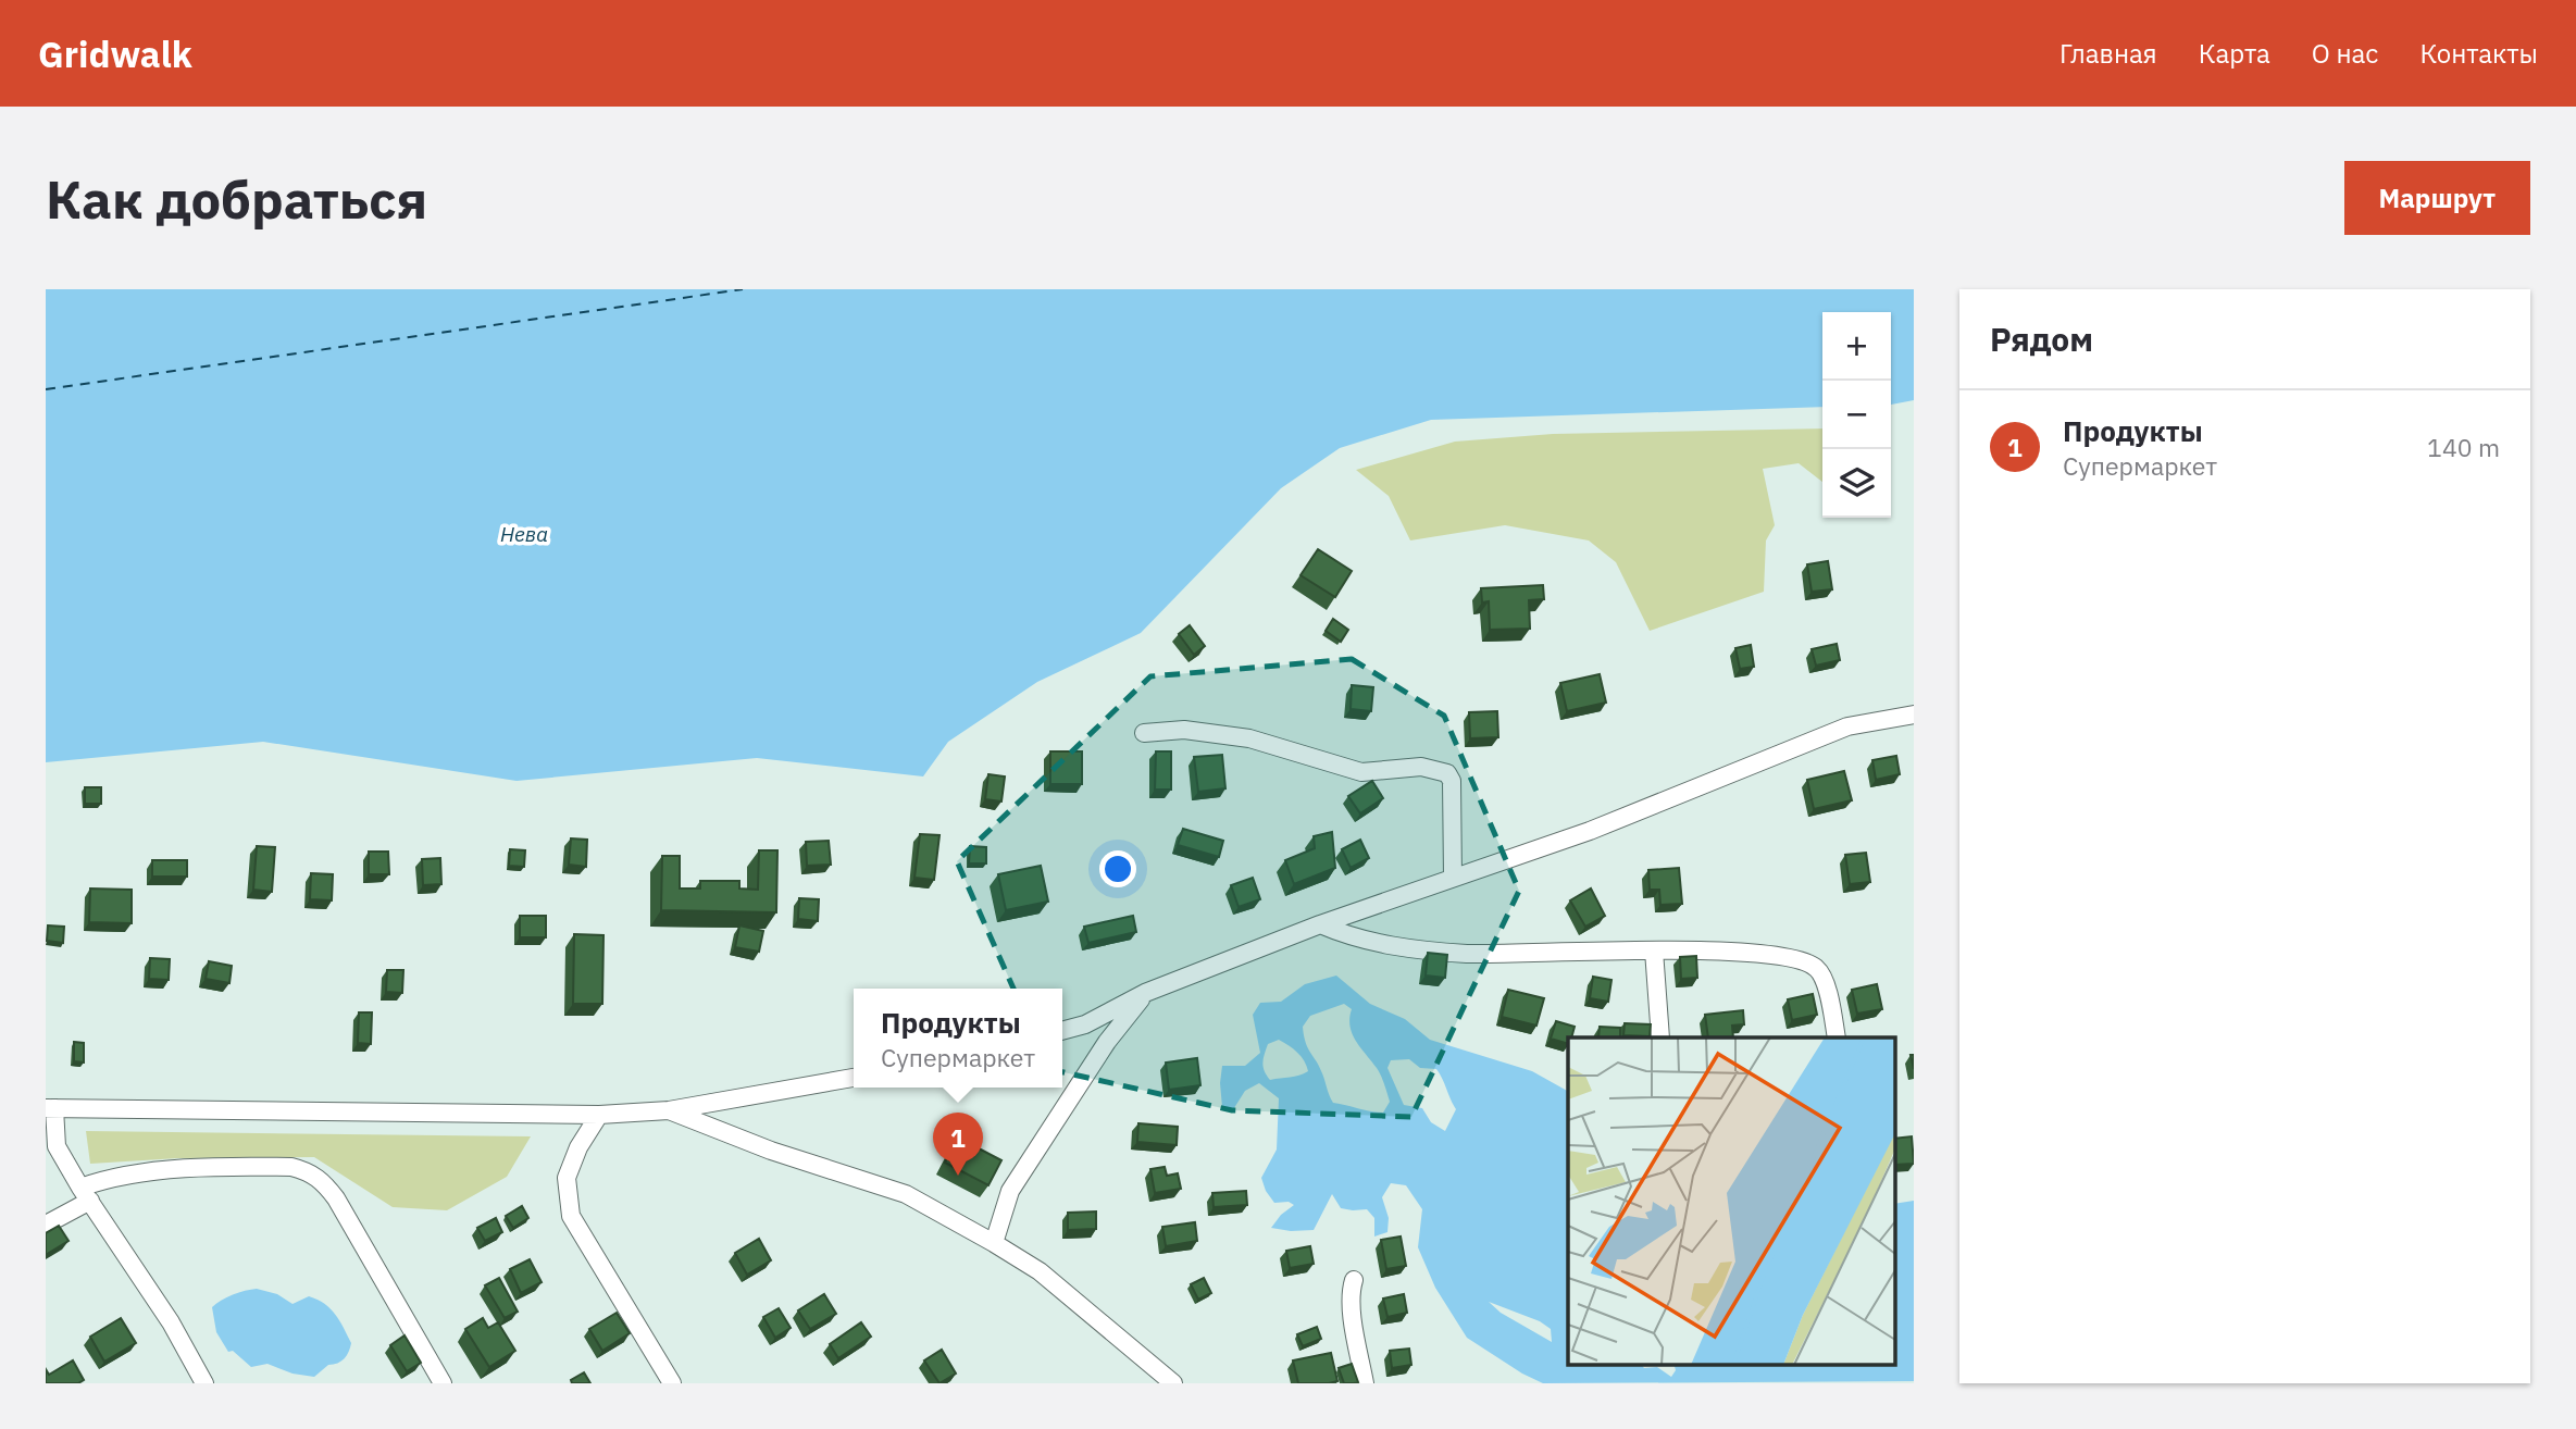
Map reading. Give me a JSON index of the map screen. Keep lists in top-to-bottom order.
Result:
{
  "water": ["Нева"],
  "page": {
    "header": "Gridwalk",
    "nav": [
      "Главная",
      "Карта",
      "О нас",
      "Контакты"
    ],
    "buttons": "Маршрут",
    "title": "Как добраться",
    "heading": "Рядом",
    "map_buttons": ["+", "−"],
    "list": [
      {
        "mark": "1",
        "name": "Продукты",
        "note": "Супермаркет",
        "value": "140 m"
      }
    ],
    "popup": ["Продукты", "Супермаркет"],
    "pins": "1"
  }
}
